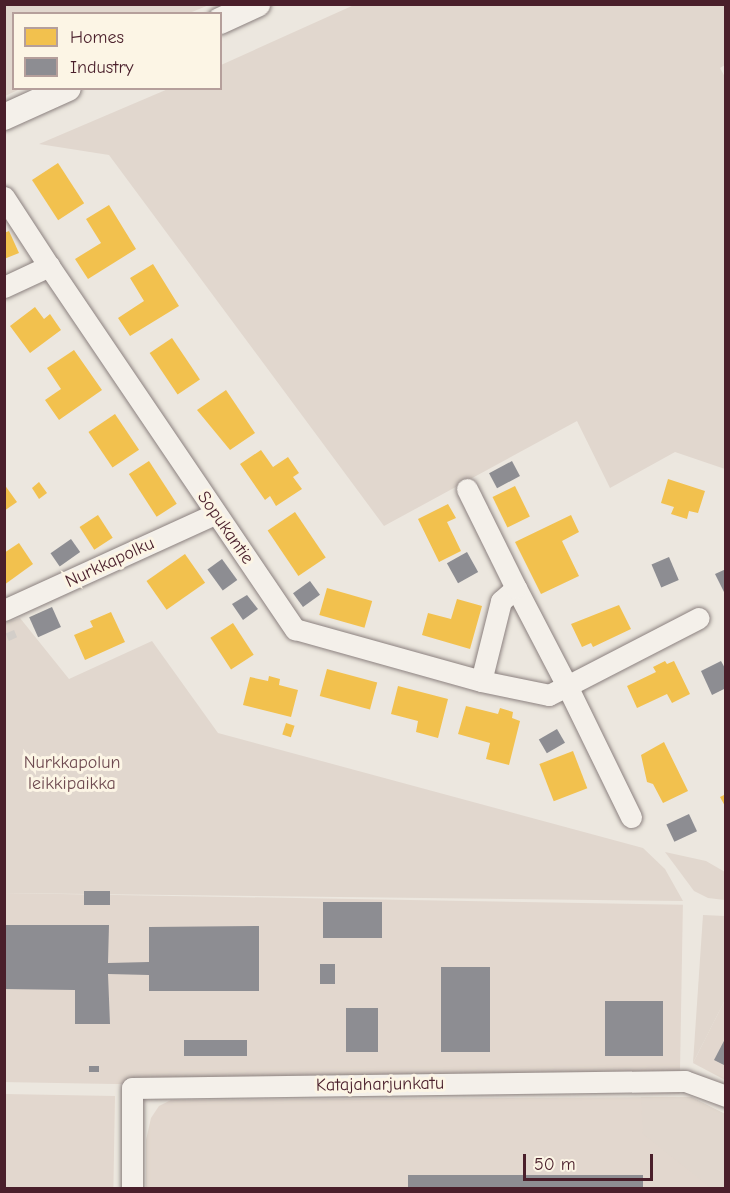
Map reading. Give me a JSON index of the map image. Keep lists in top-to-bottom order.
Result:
{
  "streets": {
    "street": ["Sopukantie", "Nurkkapolku", "Katajaharjunkatu"]
  },
  "crossings": [
    ["Sopukantie", "Nurkkapolku"]
  ],
  "parks": ["Nurkkapolun leikkipaikka"],
  "legend": ["Homes", "Industry"],
  "scale_bar": "50 m"
}
